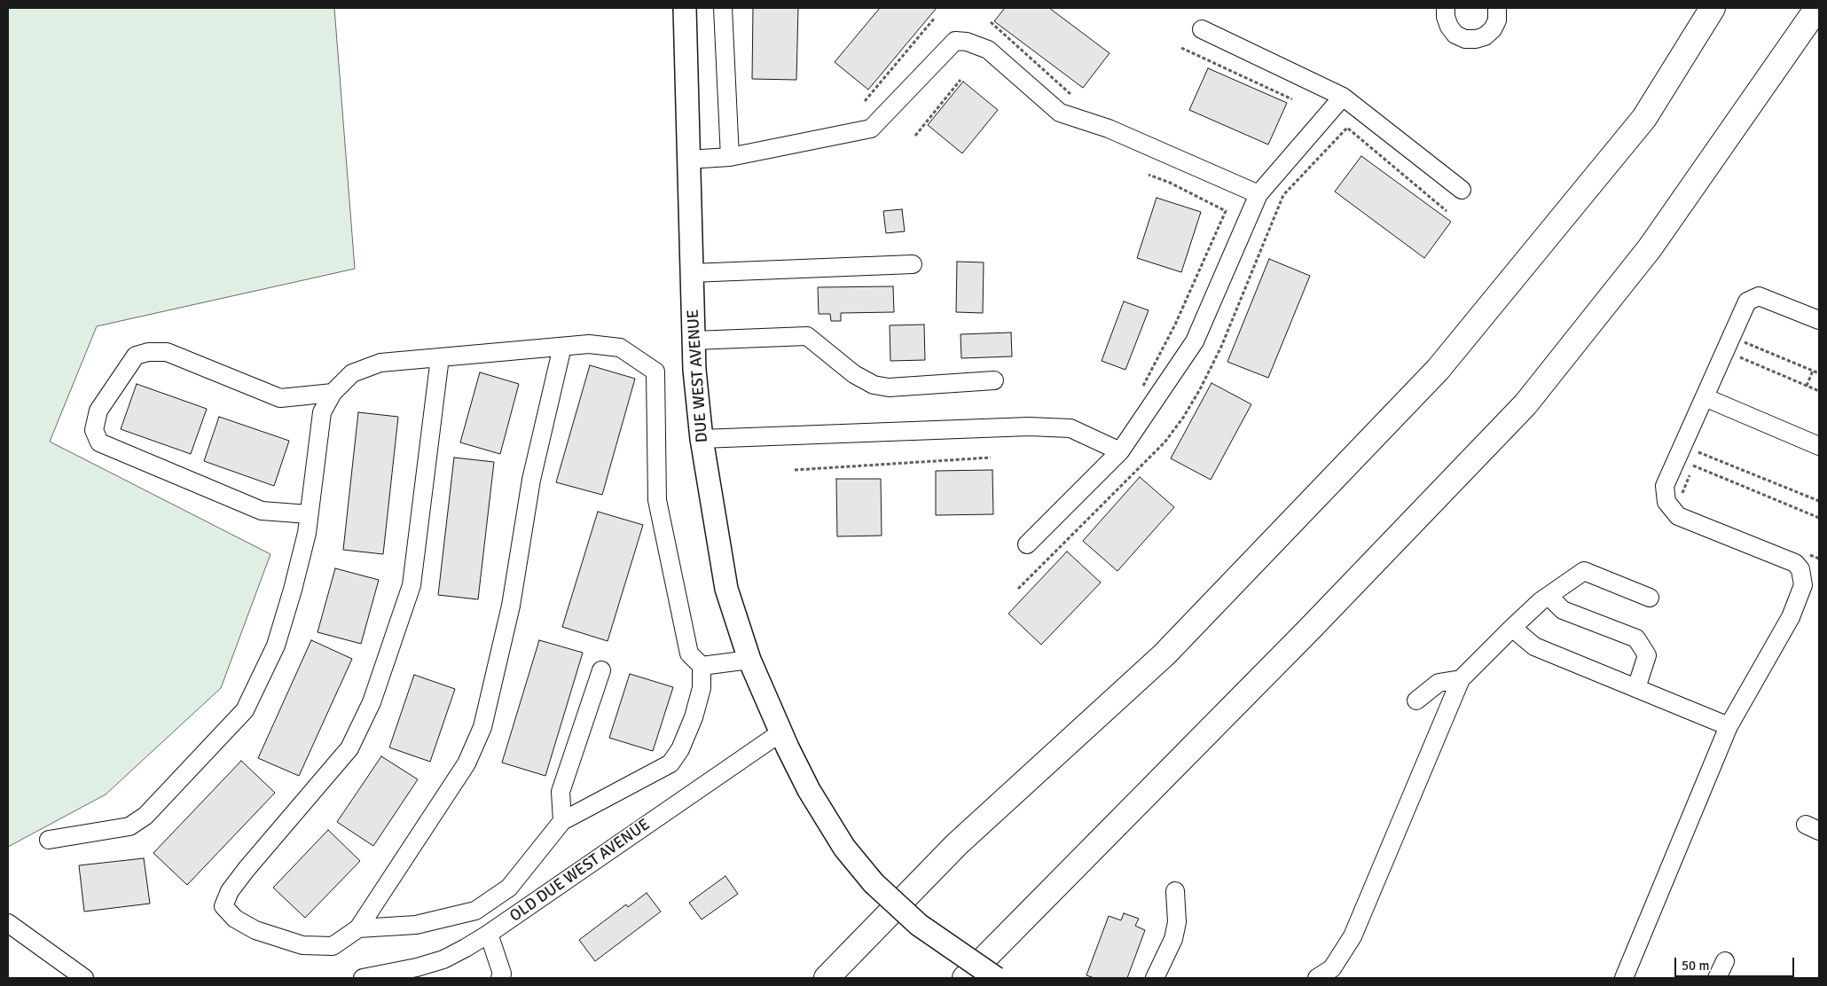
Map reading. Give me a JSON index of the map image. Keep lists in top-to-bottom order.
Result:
{
  "streets": {
    "main road": ["DUE WEST AVENUE"],
    "street": ["OLD DUE WEST AVENUE"]
  },
  "crossings": [
    ["DUE WEST AVENUE", "OLD DUE WEST AVENUE"]
  ],
  "scale_bar": "50 m"
}
